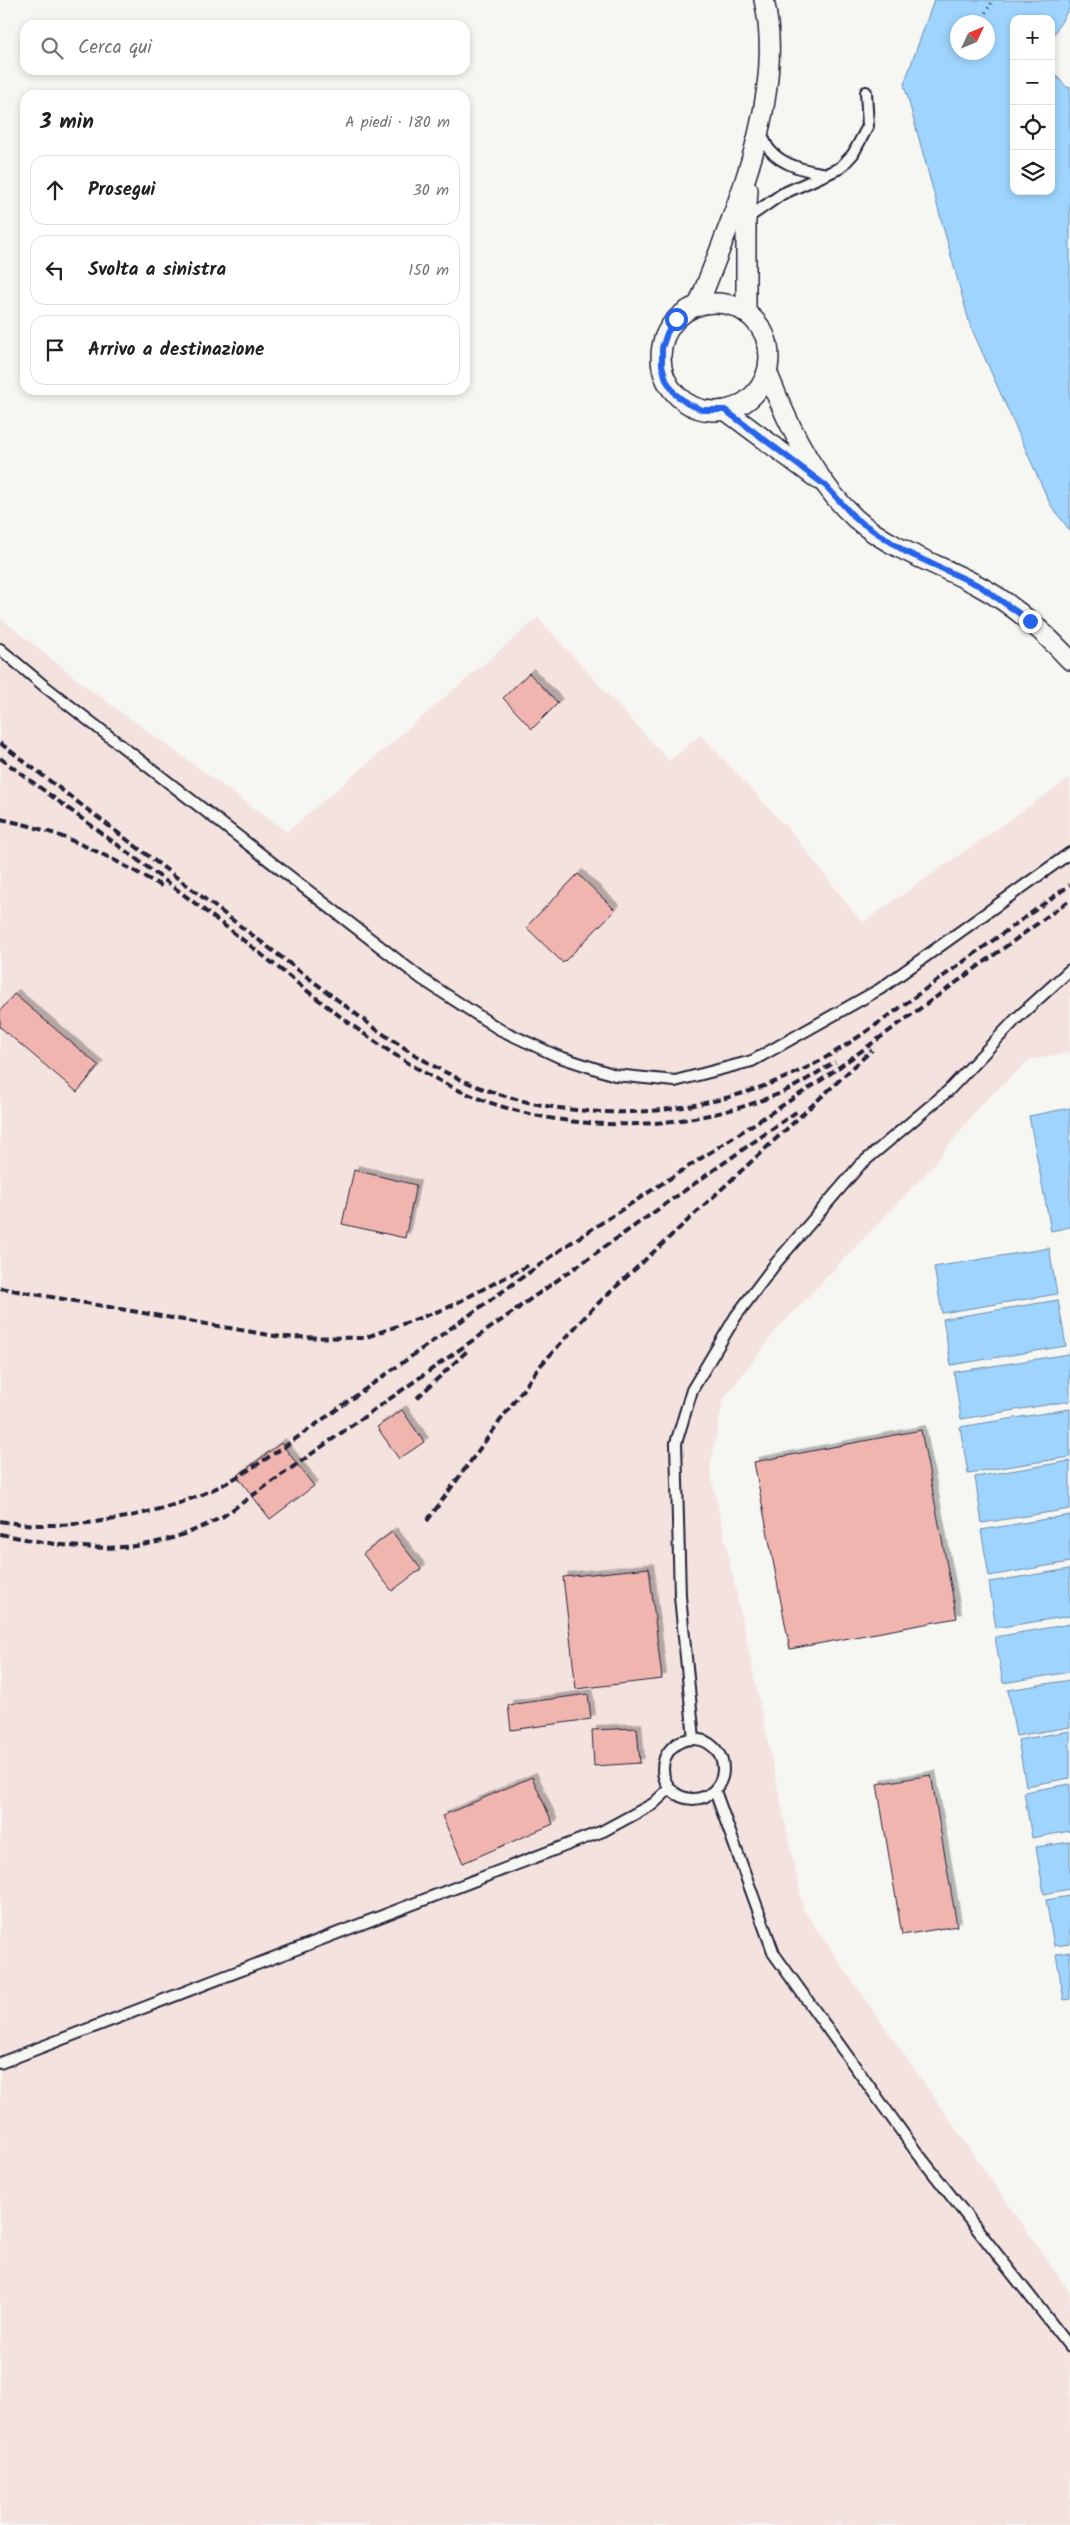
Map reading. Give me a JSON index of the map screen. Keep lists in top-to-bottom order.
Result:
{
  "north": "top right",
  "page": {
    "map_buttons": ["+", "−"],
    "search": "Cerca qui",
    "heading": ["3 min", "A piedi · 180 m"],
    "list": [
      ["Prosegui", "30 m"],
      ["Svolta a sinistra", "150 m"],
      "Arrivo a destinazione"
    ]
  }
}
